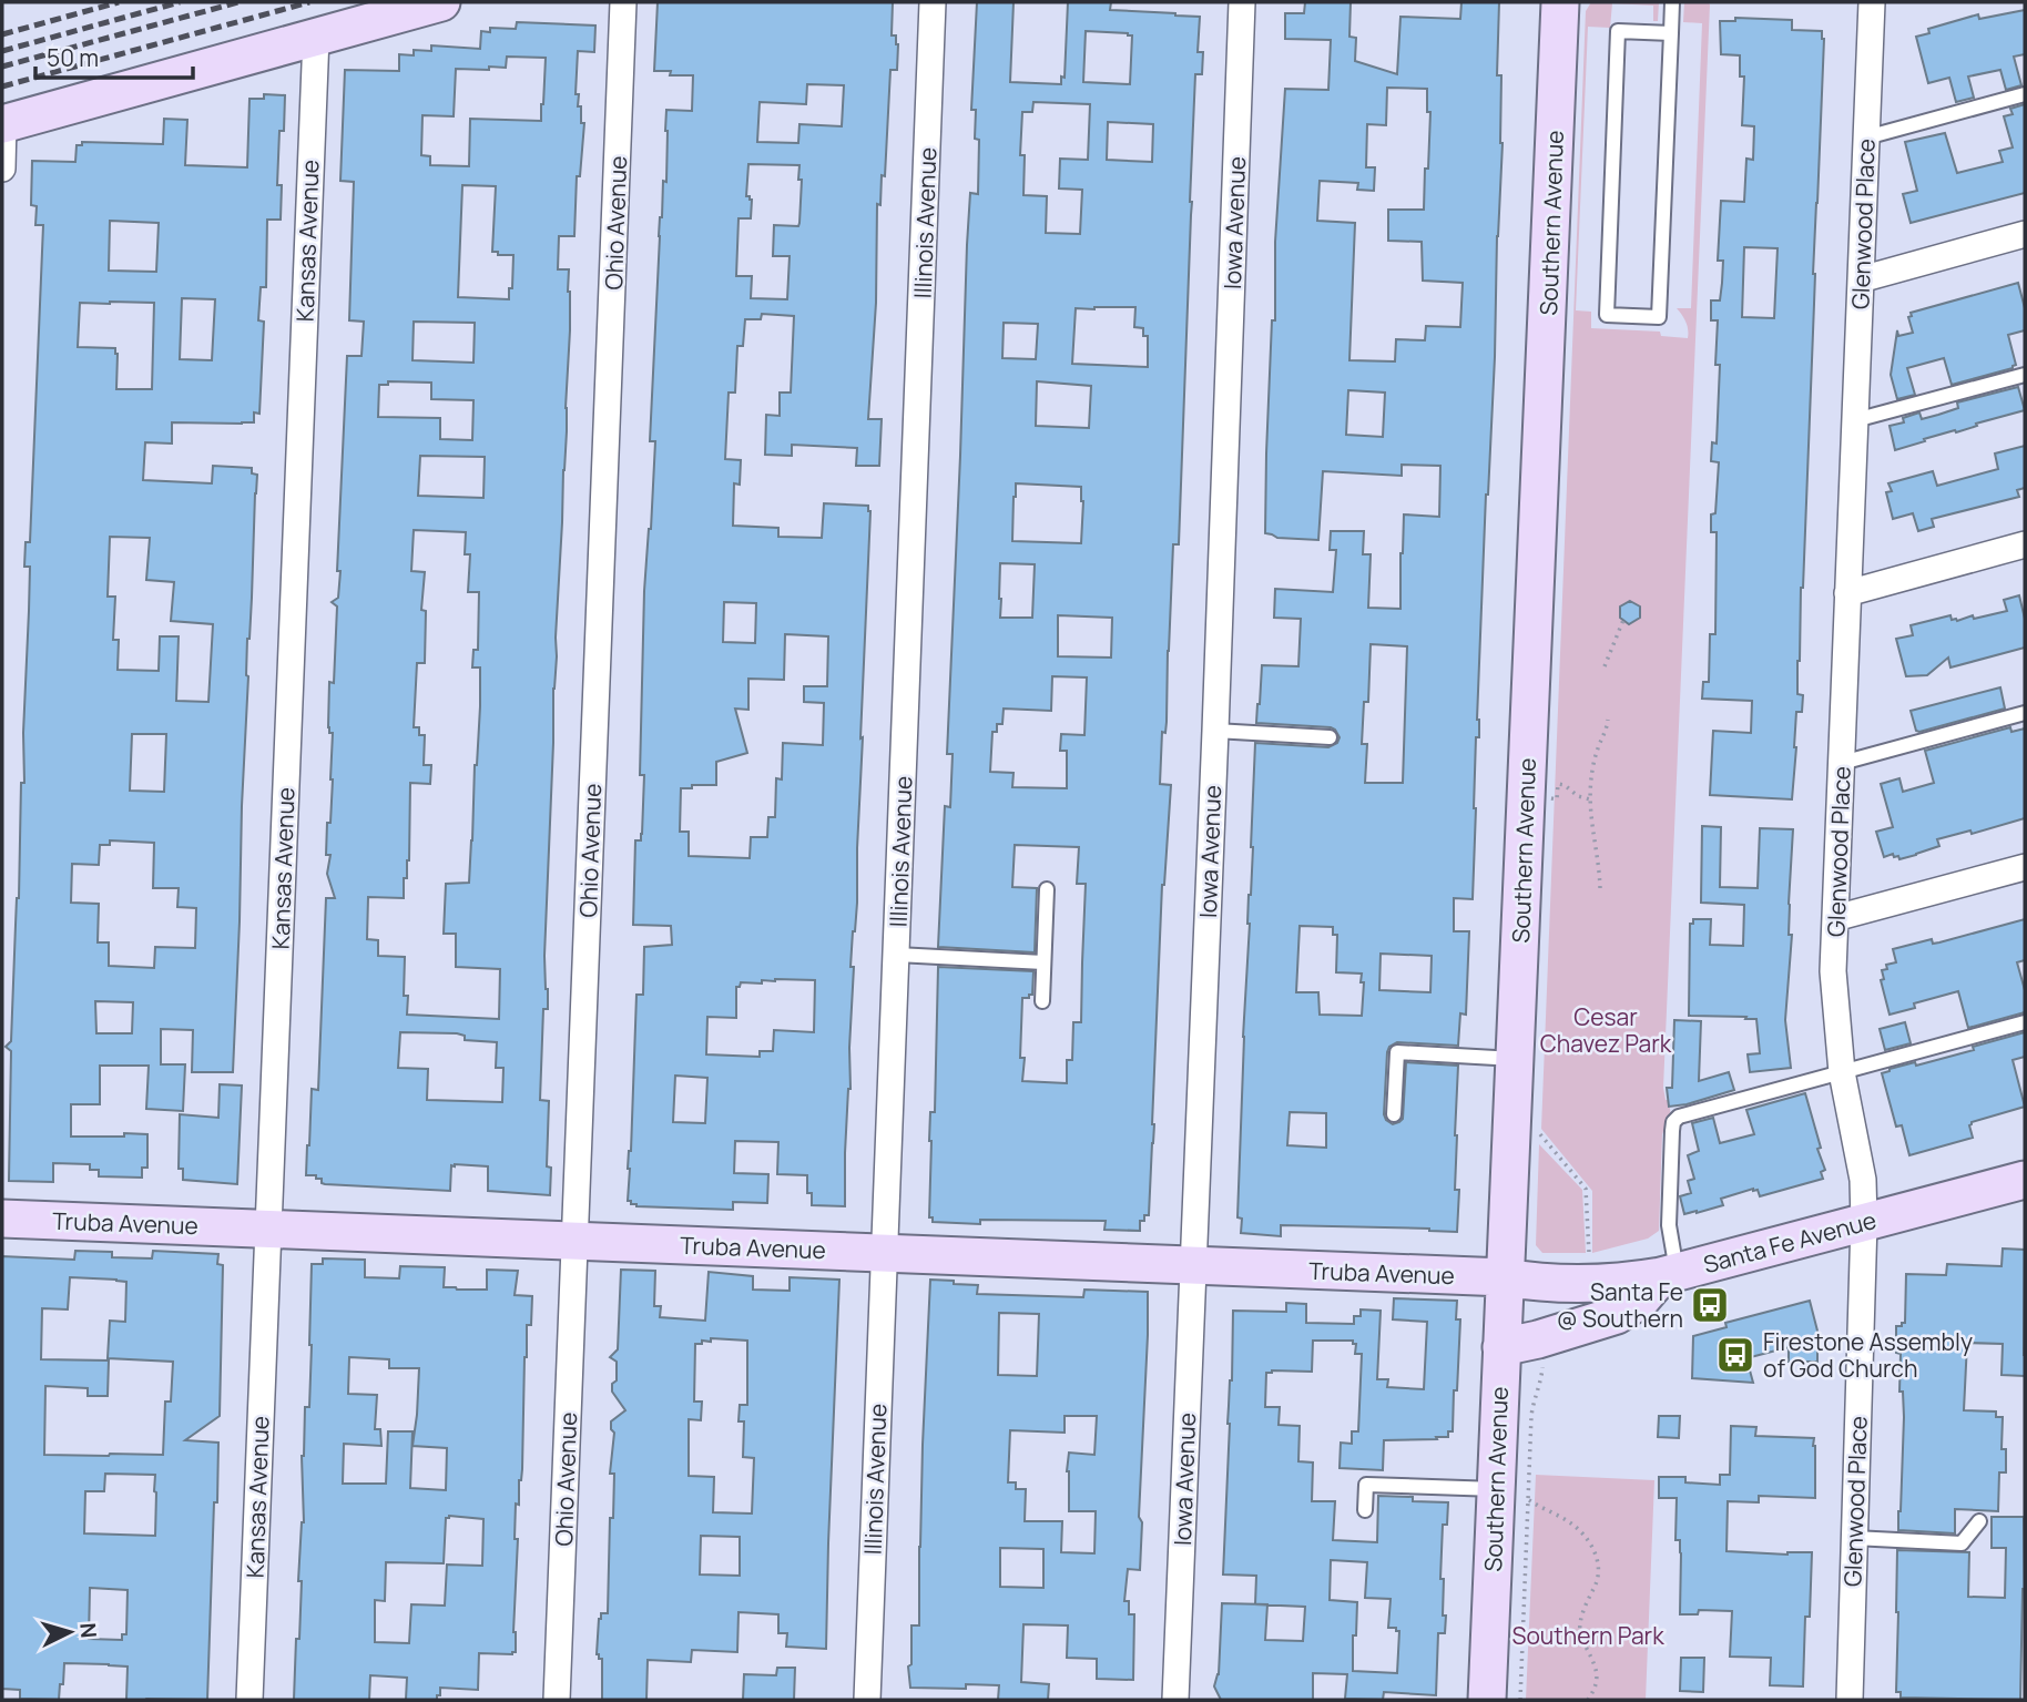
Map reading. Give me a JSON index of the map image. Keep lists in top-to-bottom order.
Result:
{
  "streets": {
    "street": [
      "Ohio Avenue",
      "Illinois Avenue",
      "Iowa Avenue",
      "Southern Avenue",
      "Glenwood Place",
      "Kansas Avenue",
      "Truba Avenue",
      "Santa Fe Avenue"
    ]
  },
  "crossings": [
    ["Ohio Avenue", "Truba Avenue"],
    ["Illinois Avenue", "Truba Avenue"],
    ["Iowa Avenue", "Truba Avenue"],
    ["Southern Avenue", "Truba Avenue"],
    ["Southern Avenue", "Santa Fe Avenue"],
    ["Glenwood Place", "Santa Fe Avenue"],
    ["Kansas Avenue", "Truba Avenue"],
    ["Truba Avenue", "Santa Fe Avenue"]
  ],
  "parks": ["Cesar Chavez Park", "Southern Park"],
  "places": {
    "bus stop": ["Santa Fe @ Southern", "Firestone Assembly of God Church"]
  },
  "scale_bar": "50 m",
  "north": "right"
}
